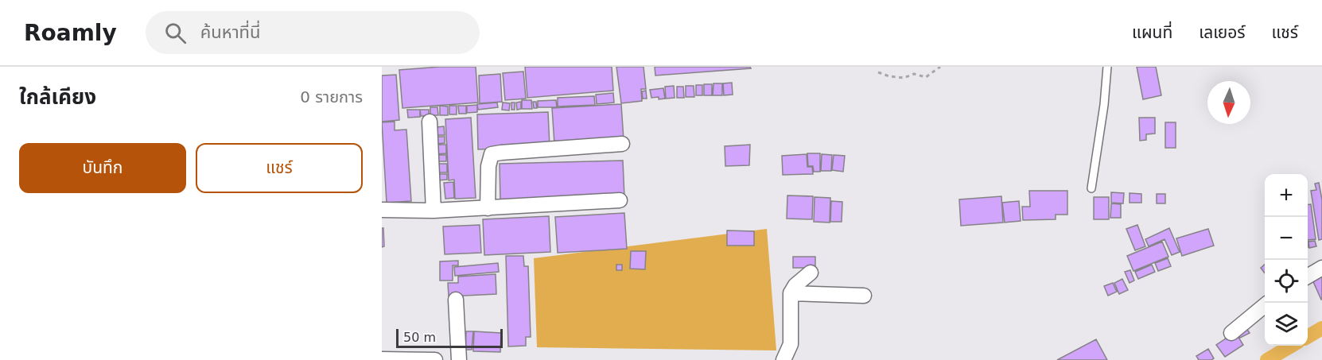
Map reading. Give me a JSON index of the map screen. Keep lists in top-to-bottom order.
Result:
{
  "scale_bar": "50 m",
  "north": "bottom",
  "page": {
    "header": "Roamly",
    "search": "ค้นหาที่นี่",
    "nav": ["แผนที่", "เลเยอร์", "แชร์"],
    "heading": ["ใกล้เคียง", "0 รายการ"],
    "buttons": ["บันทึก", "แชร์"],
    "map_buttons": ["+", "−"],
    "scale": "50 m"
  }
}
